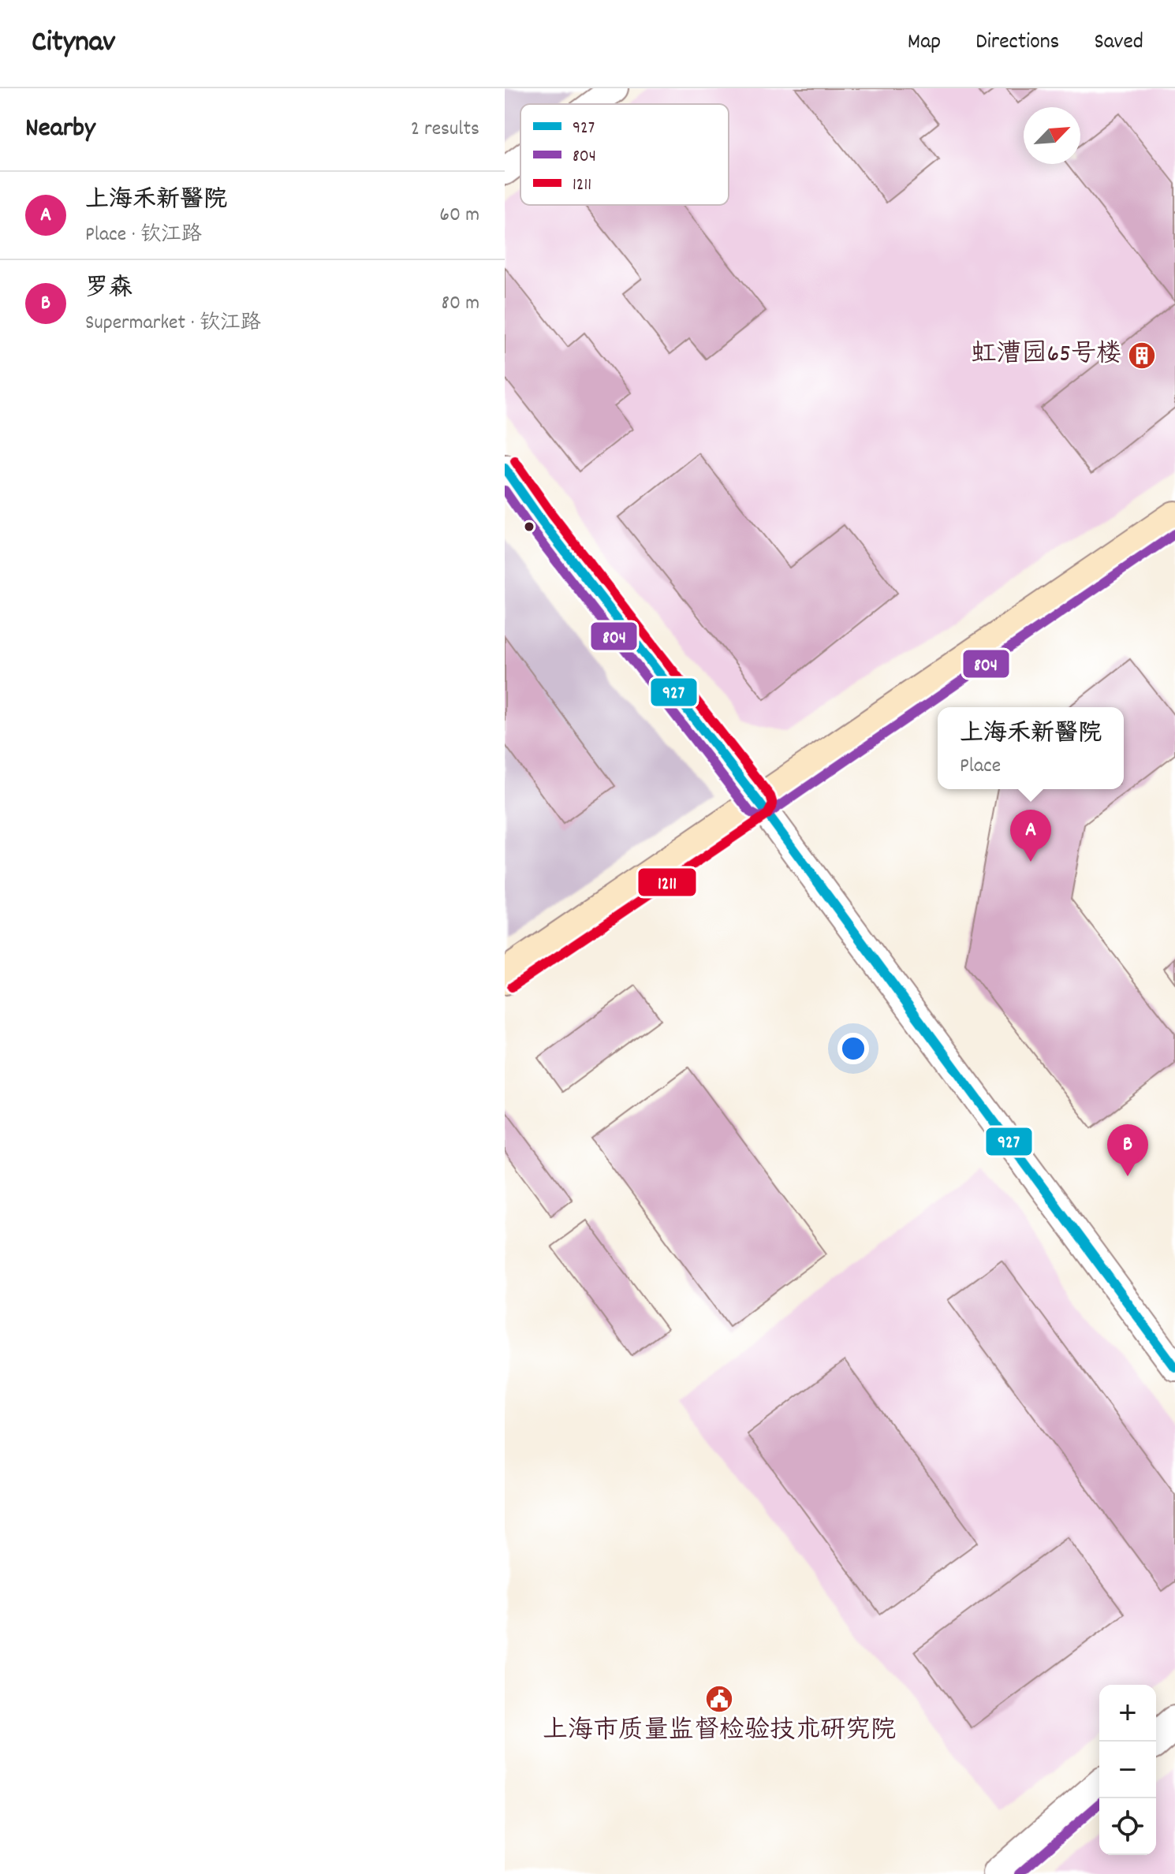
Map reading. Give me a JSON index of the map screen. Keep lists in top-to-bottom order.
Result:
{
  "places": {
    "building": ["虹漕园65号楼"],
    "public building": ["上海市质量监督检验技术研究院"]
  },
  "lines": ["transit line 1211", "transit line 927", "transit line 804"],
  "legend": ["927", "804", "1211"],
  "north": "top right",
  "page": {
    "header": "Citynav",
    "nav": ["Map", "Directions", "Saved"],
    "heading": ["Nearby", "2 results"],
    "list": [
      {
        "mark": "A",
        "name": "上海禾新醫院",
        "note": "Place · 钦江路",
        "value": "60 m"
      },
      {
        "mark": "B",
        "name": "罗森",
        "note": "Supermarket · 钦江路",
        "value": "80 m"
      }
    ],
    "popup": ["上海禾新醫院", "Place"],
    "pins": ["A", "B"],
    "map_buttons": ["+", "−"]
  }
}
